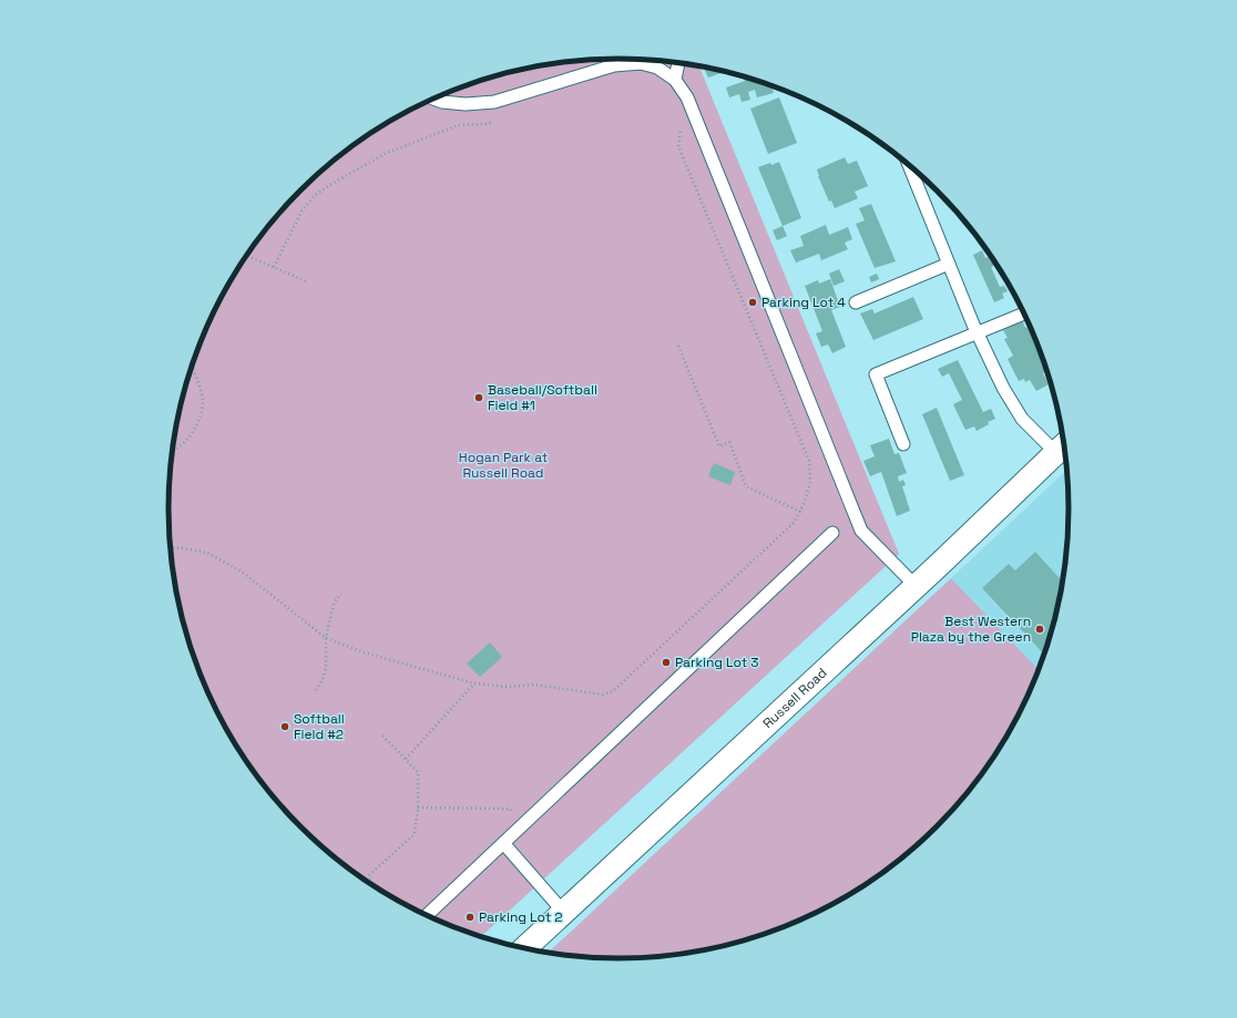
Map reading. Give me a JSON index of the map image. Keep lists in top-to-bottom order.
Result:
{
  "streets": {
    "street": ["Russell Road"]
  },
  "parks": ["Hogan Park at Russell Road"],
  "places": [
    "Parking Lot 4",
    "Baseball/Softball Field #1",
    "Best Western Plaza by the Green",
    "Parking Lot 3",
    "Softball Field #2",
    "Parking Lot 2"
  ]
}
